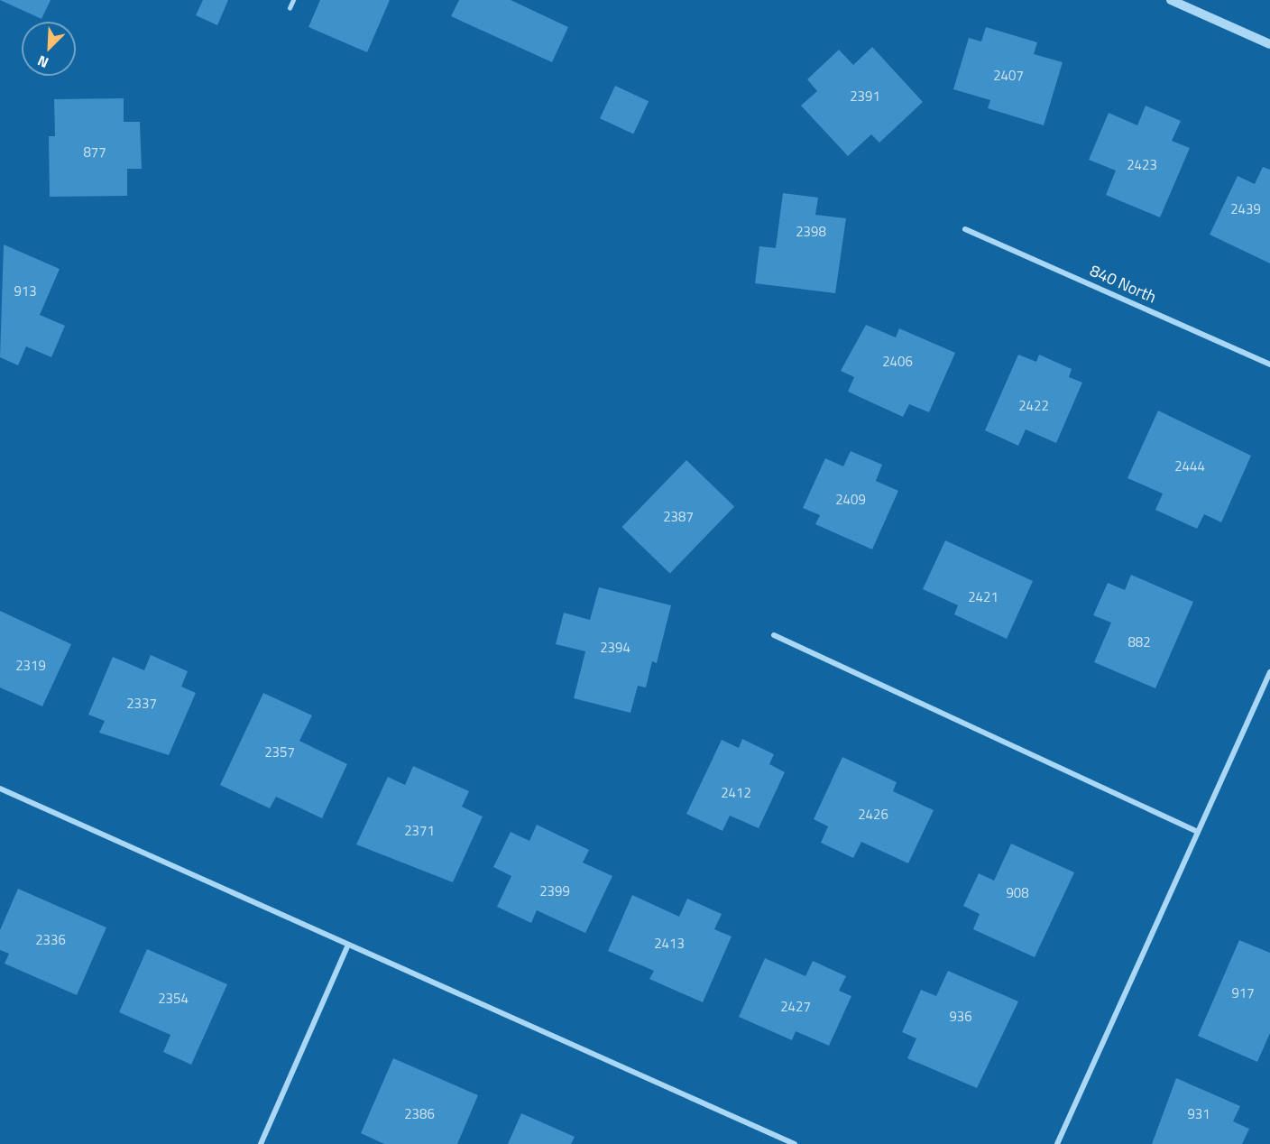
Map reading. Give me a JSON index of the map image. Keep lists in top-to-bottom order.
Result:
{
  "streets": {
    "street": ["840 North"]
  },
  "house_numbers": [
    "2407",
    "2391",
    "877",
    "2423",
    "2439",
    "2398",
    "913",
    "2406",
    "2422",
    "2444",
    "2409",
    "2387",
    "2421",
    "882",
    "2394",
    "2319",
    "2337",
    "2357",
    "2412",
    "2426",
    "2371",
    "2399",
    "908",
    "2336",
    "2413",
    "917",
    "2354",
    "2427",
    "936",
    "2386",
    "931"
  ],
  "north": "bottom left"
}
